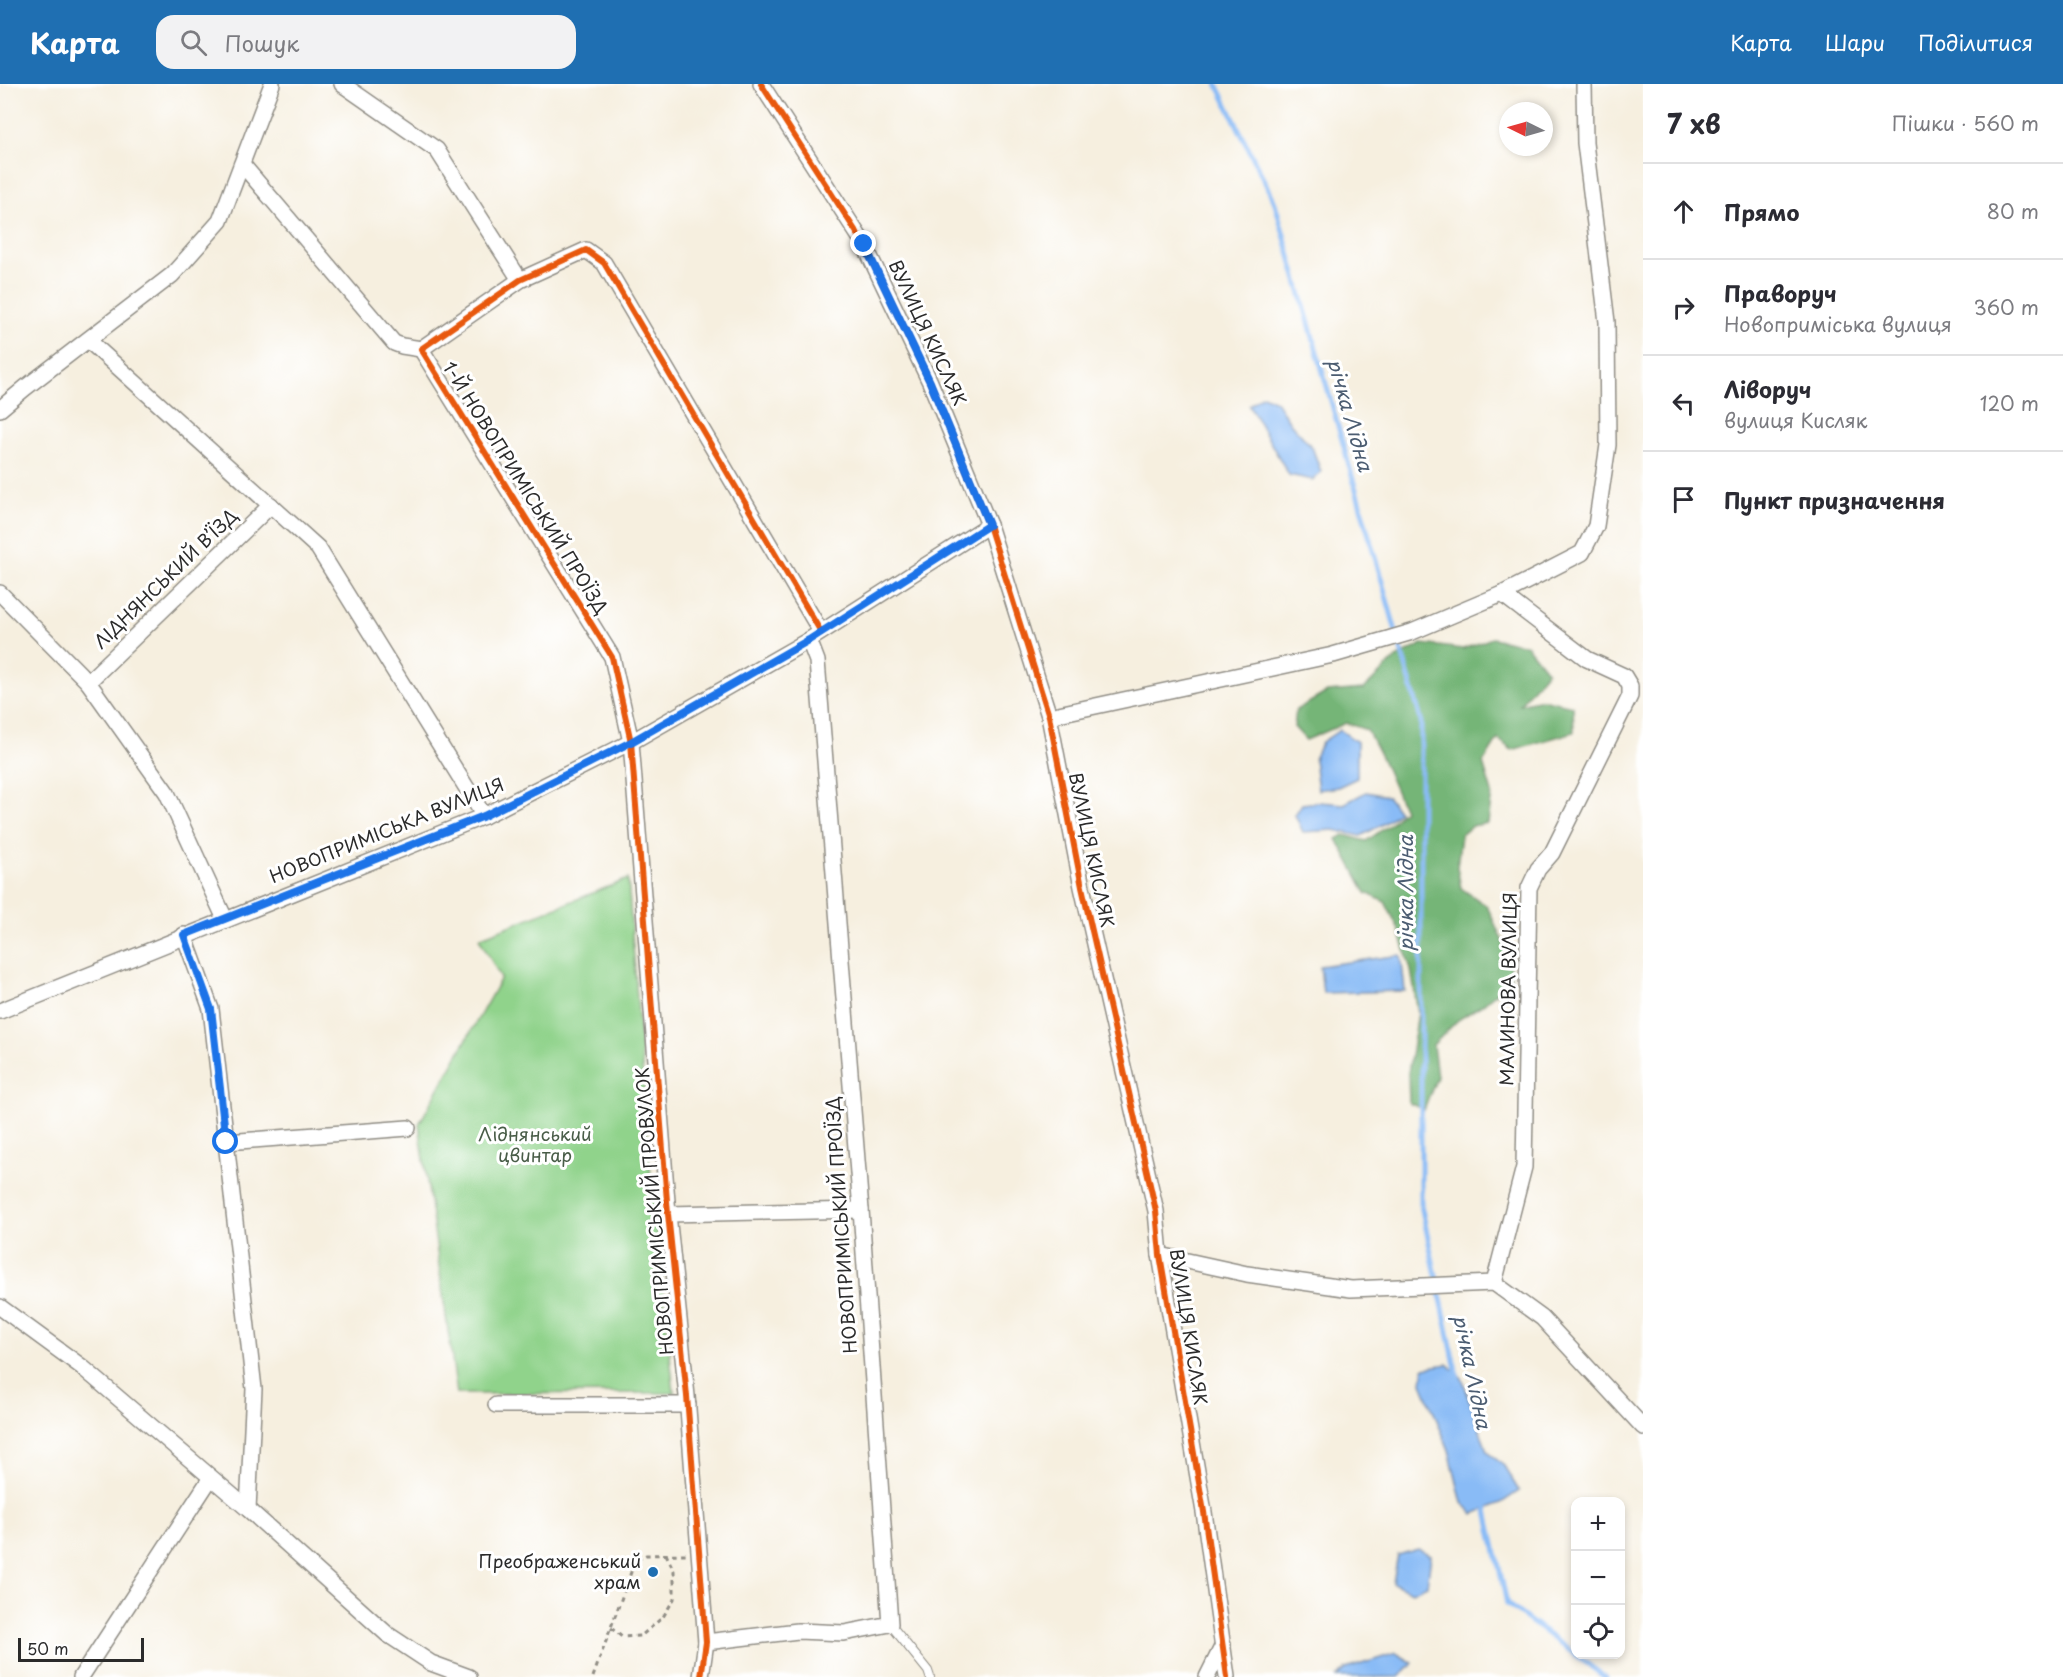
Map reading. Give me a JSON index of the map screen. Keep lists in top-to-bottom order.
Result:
{
  "streets": {
    "street": [
      "ВУЛИЦЯ КИСЛЯК",
      "1-Й НОВОПРИМІСЬКИЙ ПРОЇЗД",
      "ЛІДНЯНСЬКИЙ В’ЇЗД",
      "НОВОПРИМІСЬКА ВУЛИЦЯ",
      "МАЛИНОВА ВУЛИЦЯ",
      "НОВОПРИМІСЬКИЙ ПРОВУЛОК",
      "НОВОПРИМІСЬКИЙ ПРОЇЗД"
    ]
  },
  "crossings": [
    ["ВУЛИЦЯ КИСЛЯК", "НОВОПРИМІСЬКА ВУЛИЦЯ"],
    ["1-Й НОВОПРИМІСЬКИЙ ПРОЇЗД", "НОВОПРИМІСЬКА ВУЛИЦЯ"],
    ["1-Й НОВОПРИМІСЬКИЙ ПРОЇЗД", "НОВОПРИМІСЬКИЙ ПРОВУЛОК"],
    ["1-Й НОВОПРИМІСЬКИЙ ПРОЇЗД", "НОВОПРИМІСЬКИЙ ПРОЇЗД"],
    ["НОВОПРИМІСЬКА ВУЛИЦЯ", "НОВОПРИМІСЬКИЙ ПРОВУЛОК"],
    ["НОВОПРИМІСЬКА ВУЛИЦЯ", "НОВОПРИМІСЬКИЙ ПРОЇЗД"]
  ],
  "water": ["річка Лідна"],
  "parks": ["Ліднянський цвинтар"],
  "places": ["Преображенський храм"],
  "scale_bar": "50 m",
  "north": "left",
  "page": {
    "header": "Карта",
    "search": "Пошук",
    "nav": ["Карта", "Шари", "Поділитися"],
    "heading": ["7 хв", "Пішки · 560 m"],
    "list": [
      ["Прямо", "80 m"],
      ["Праворуч", "Новоприміська вулиця", "360 m"],
      ["Ліворуч", "вулиця Кисляк", "120 m"],
      "Пункт призначення"
    ],
    "map_buttons": ["+", "−"],
    "scale": "50 m"
  }
}
